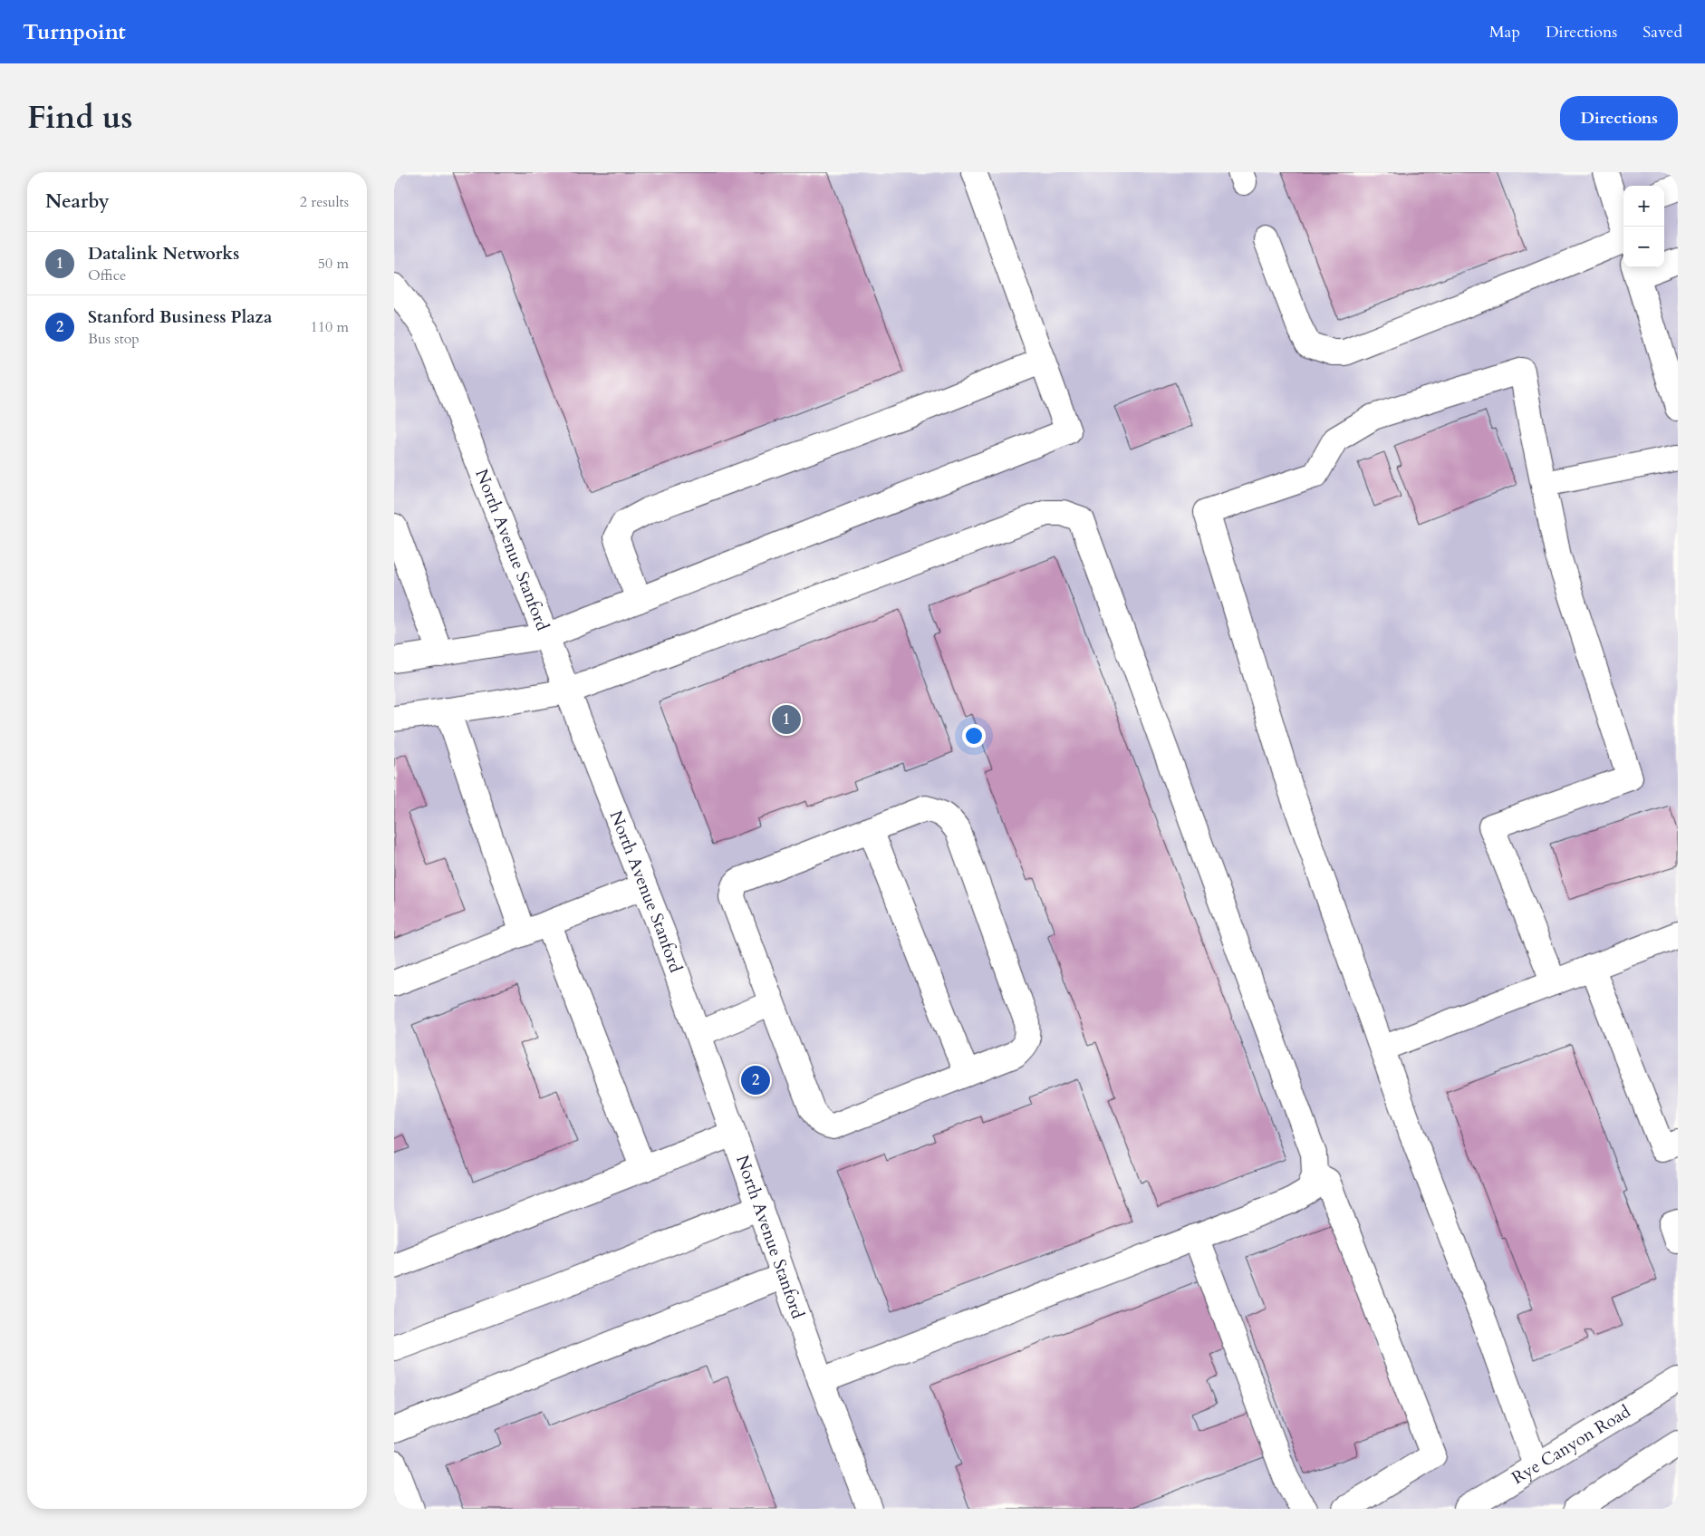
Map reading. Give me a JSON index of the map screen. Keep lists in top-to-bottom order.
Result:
{
  "streets": {
    "street": ["North Avenue Stanford", "Rye Canyon Road"]
  },
  "page": {
    "header": "Turnpoint",
    "nav": ["Map", "Directions", "Saved"],
    "title": "Find us",
    "buttons": "Directions",
    "heading": ["Nearby", "2 results"],
    "map_buttons": ["+", "−"],
    "list": [
      {
        "mark": "1",
        "name": "Datalink Networks",
        "note": "Office",
        "value": "50 m"
      },
      {
        "mark": "2",
        "name": "Stanford Business Plaza",
        "note": "Bus stop",
        "value": "110 m"
      }
    ],
    "pins": ["1", "2"]
  }
}
